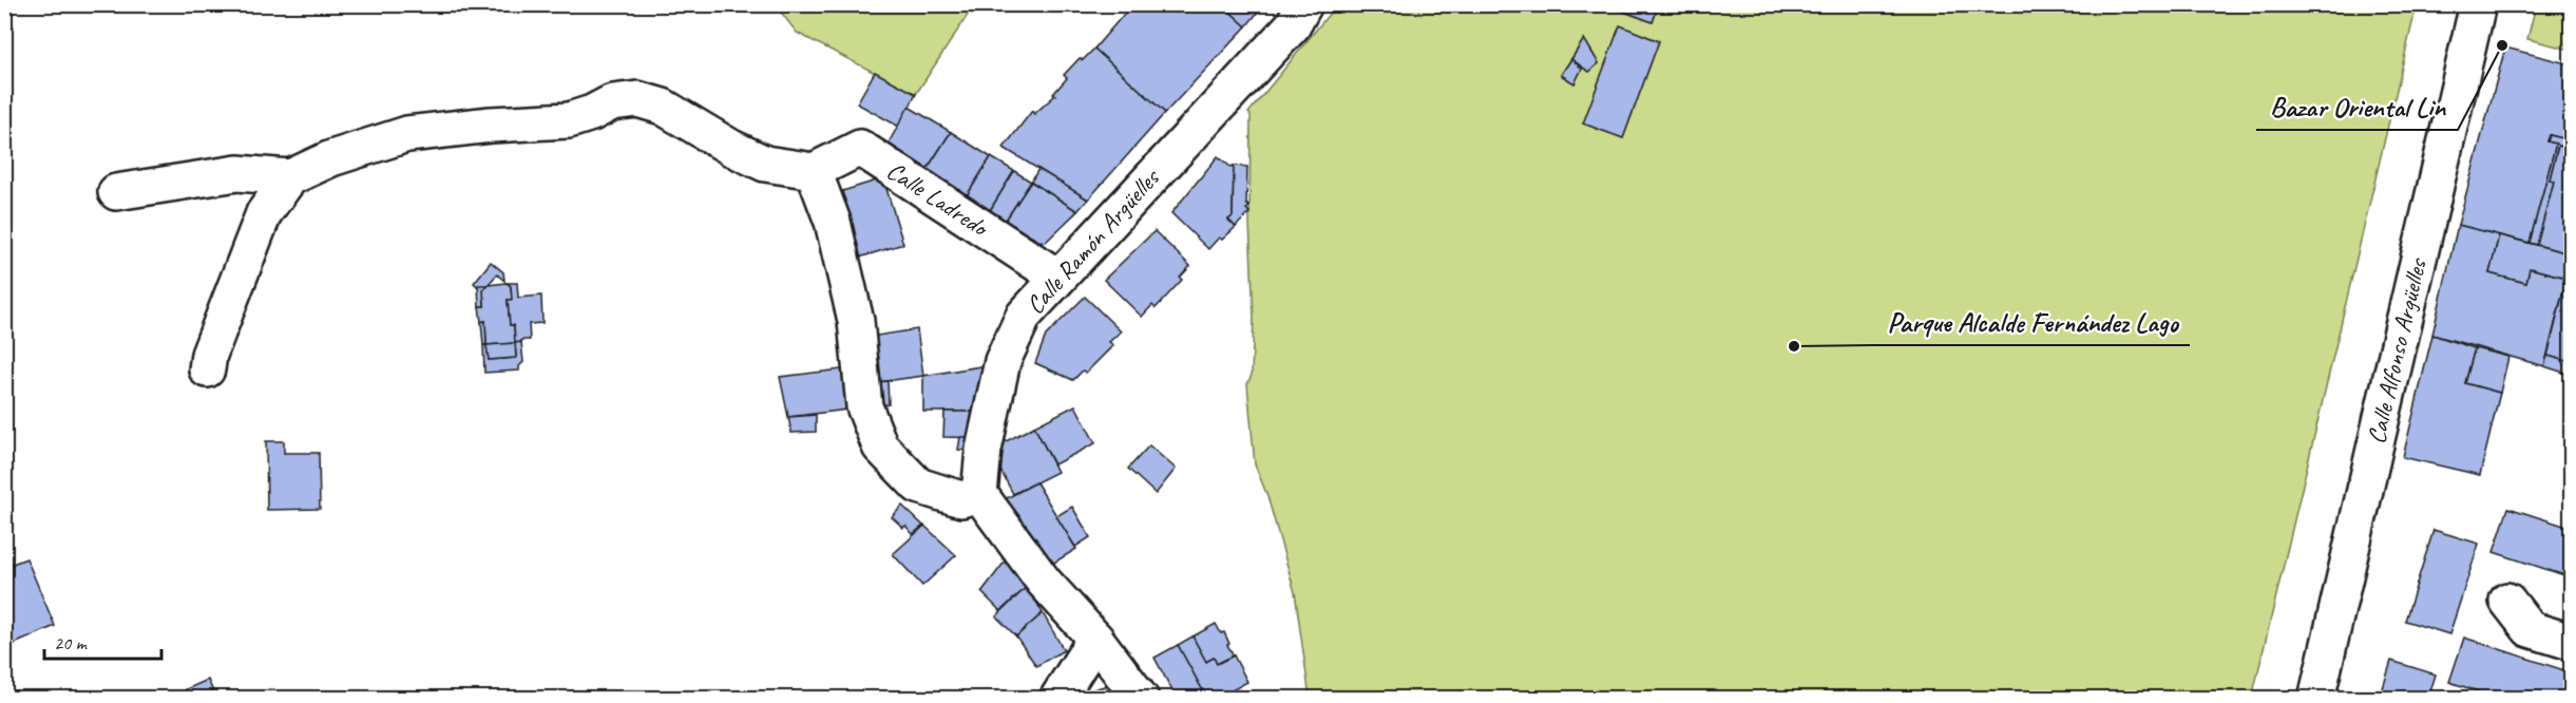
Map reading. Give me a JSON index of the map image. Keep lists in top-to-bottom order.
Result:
{
  "streets": {
    "street": ["Calle Ladredo", "Calle Ramón Argüelles", "Calle Alfonso Argüelles"]
  },
  "crossings": [
    ["Calle Ladredo", "Calle Ramón Argüelles"]
  ],
  "places": ["Bazar Oriental Lin", "Parque Alcalde Fernández Lago"],
  "scale_bar": "20 m"
}
